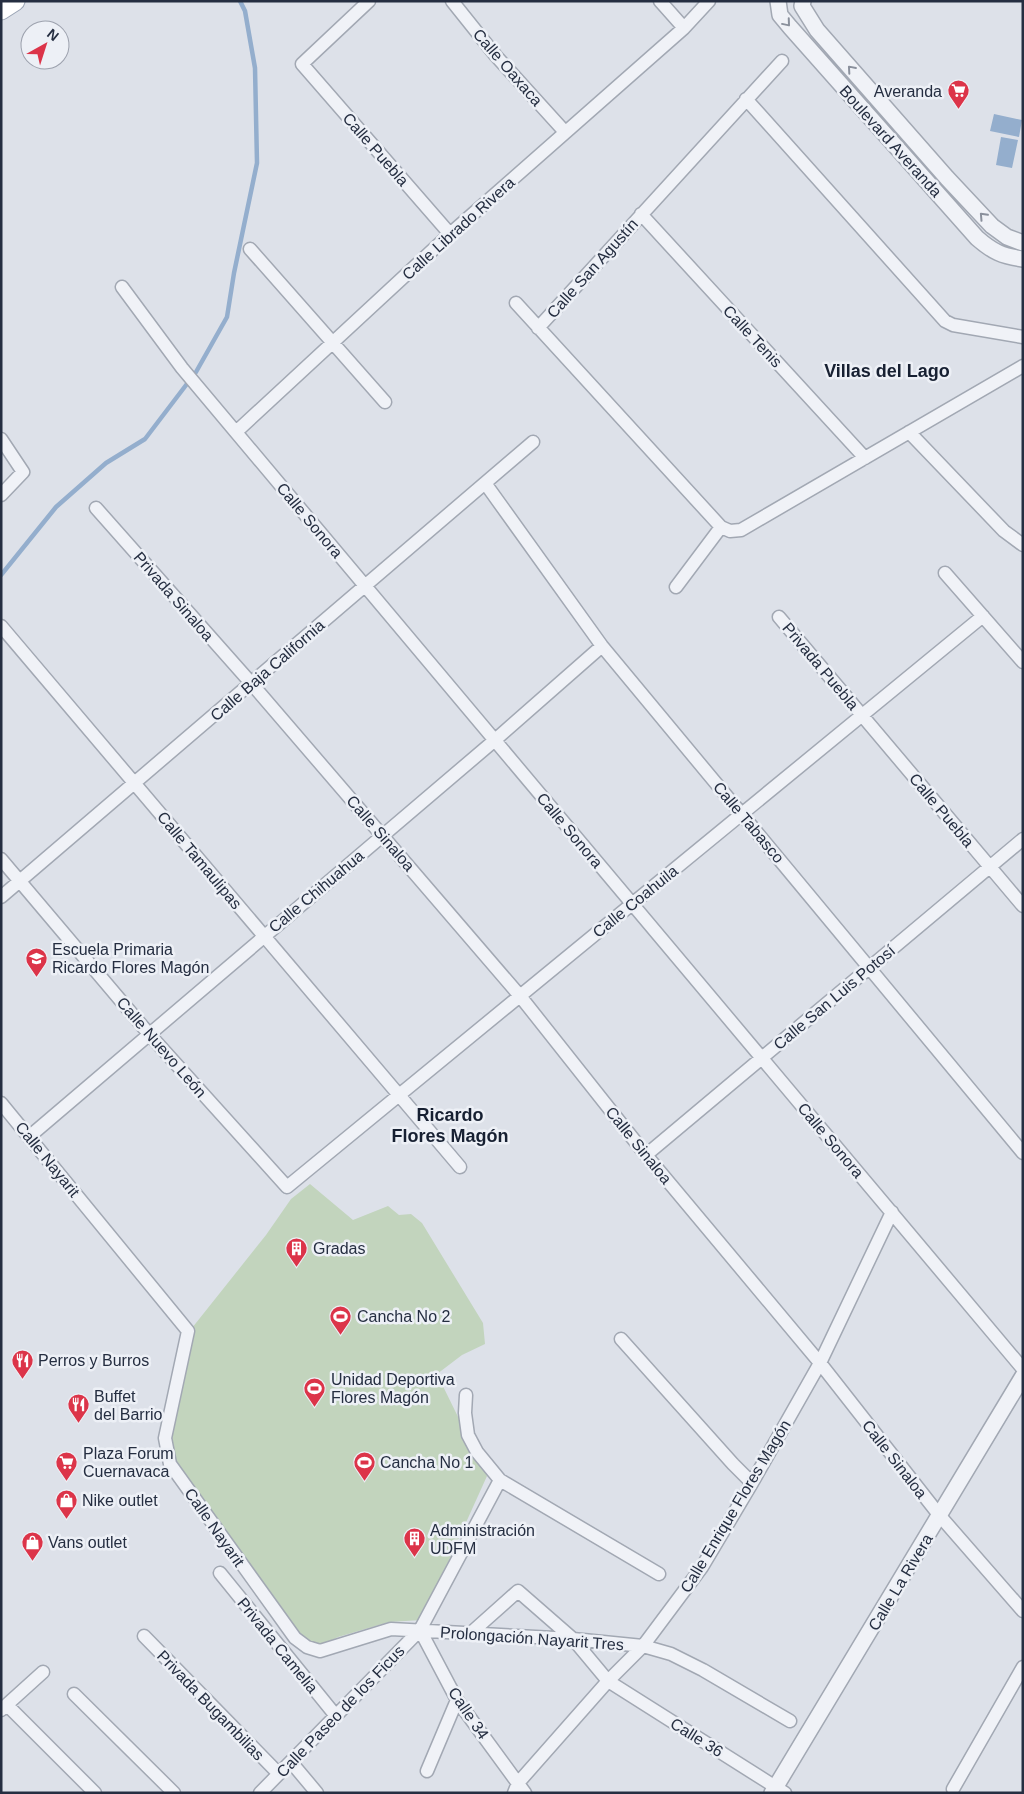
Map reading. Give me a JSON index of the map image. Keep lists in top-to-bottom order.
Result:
{
  "streets": {
    "street": [
      "Calle Oaxaca",
      "Boulevard Averanda",
      "Calle Puebla",
      "Calle Librado Rivera",
      "Calle San Agustín",
      "Calle Tenis",
      "Calle Sonora",
      "Privada Sinaloa",
      "Privada Puebla",
      "Calle Baja California",
      "Calle Tabasco",
      "Calle Sinaloa",
      "Calle Tamaulipas",
      "Calle Chihuahua",
      "Calle Coahuila",
      "Calle San Luis Potosí",
      "Calle Nuevo León",
      "Calle Nayarit",
      "Calle Enrique Flores Magón",
      "Calle La Rivera",
      "Prolongación Nayarit Tres",
      "Privada Camelia",
      "Privada Bugambilias",
      "Calle Paseo de los Ficus",
      "Calle 34",
      "Calle 36"
    ]
  },
  "crossings": [
    ["Calle Oaxaca", "Calle Librado Rivera"],
    ["Calle Puebla", "Calle Librado Rivera"],
    ["Calle Puebla", "Privada Puebla"],
    ["Calle Puebla", "Calle Coahuila"],
    ["Calle Puebla", "Calle San Luis Potosí"],
    ["Calle Librado Rivera", "Calle Sonora"],
    ["Calle San Agustín", "Calle Tenis"],
    ["Calle Sonora", "Calle Baja California"],
    ["Calle Sonora", "Calle Chihuahua"],
    ["Calle Sonora", "Calle Coahuila"],
    ["Calle Sonora", "Calle San Luis Potosí"],
    ["Calle Sonora", "Calle Enrique Flores Magón"],
    ["Privada Sinaloa", "Calle Baja California"],
    ["Privada Sinaloa", "Calle Sinaloa"],
    ["Privada Puebla", "Calle Coahuila"],
    ["Calle Baja California", "Calle Tabasco"],
    ["Calle Baja California", "Calle Sinaloa"],
    ["Calle Baja California", "Calle Tamaulipas"],
    ["Calle Baja California", "Calle Nuevo León"],
    ["Calle Tabasco", "Calle Chihuahua"],
    ["Calle Tabasco", "Calle Coahuila"],
    ["Calle Tabasco", "Calle San Luis Potosí"],
    ["Calle Sinaloa", "Calle Chihuahua"],
    ["Calle Sinaloa", "Calle Coahuila"],
    ["Calle Sinaloa", "Calle San Luis Potosí"],
    ["Calle Sinaloa", "Calle Enrique Flores Magón"],
    ["Calle Sinaloa", "Calle La Rivera"],
    ["Calle Tamaulipas", "Calle Chihuahua"],
    ["Calle Tamaulipas", "Calle Coahuila"],
    ["Calle Chihuahua", "Calle Nuevo León"],
    ["Calle Chihuahua", "Calle Nayarit"],
    ["Calle Coahuila", "Calle Nuevo León"],
    ["Calle Nayarit", "Prolongación Nayarit Tres"],
    ["Calle Nayarit", "Calle Paseo de los Ficus"],
    ["Calle Nayarit", "Calle 34"],
    ["Calle Enrique Flores Magón", "Prolongación Nayarit Tres"],
    ["Calle Enrique Flores Magón", "Calle 34"],
    ["Calle Enrique Flores Magón", "Calle 36"],
    ["Calle La Rivera", "Calle 36"],
    ["Prolongación Nayarit Tres", "Calle Paseo de los Ficus"],
    ["Prolongación Nayarit Tres", "Calle 34"],
    ["Prolongación Nayarit Tres", "Calle 36"],
    ["Privada Camelia", "Calle Paseo de los Ficus"],
    ["Privada Bugambilias", "Calle Paseo de los Ficus"],
    ["Calle Paseo de los Ficus", "Calle 34"]
  ],
  "districts": ["Villas del Lago", "Ricardo Flores Magón"],
  "places": {
    "supermarket": ["Averanda", "Plaza Forum Cuernavaca"],
    "school or university": ["Escuela Primaria Ricardo Flores Magón"],
    "building": ["Gradas", "Administración UDFM"],
    "sports": ["Cancha No 2", "Unidad Deportiva Flores Magón", "Cancha No 1"],
    "restaurant": ["Perros y Burros", "Buffet del Barrio"],
    "shop": ["Nike outlet", "Vans outlet"]
  },
  "north": "top right"
}
